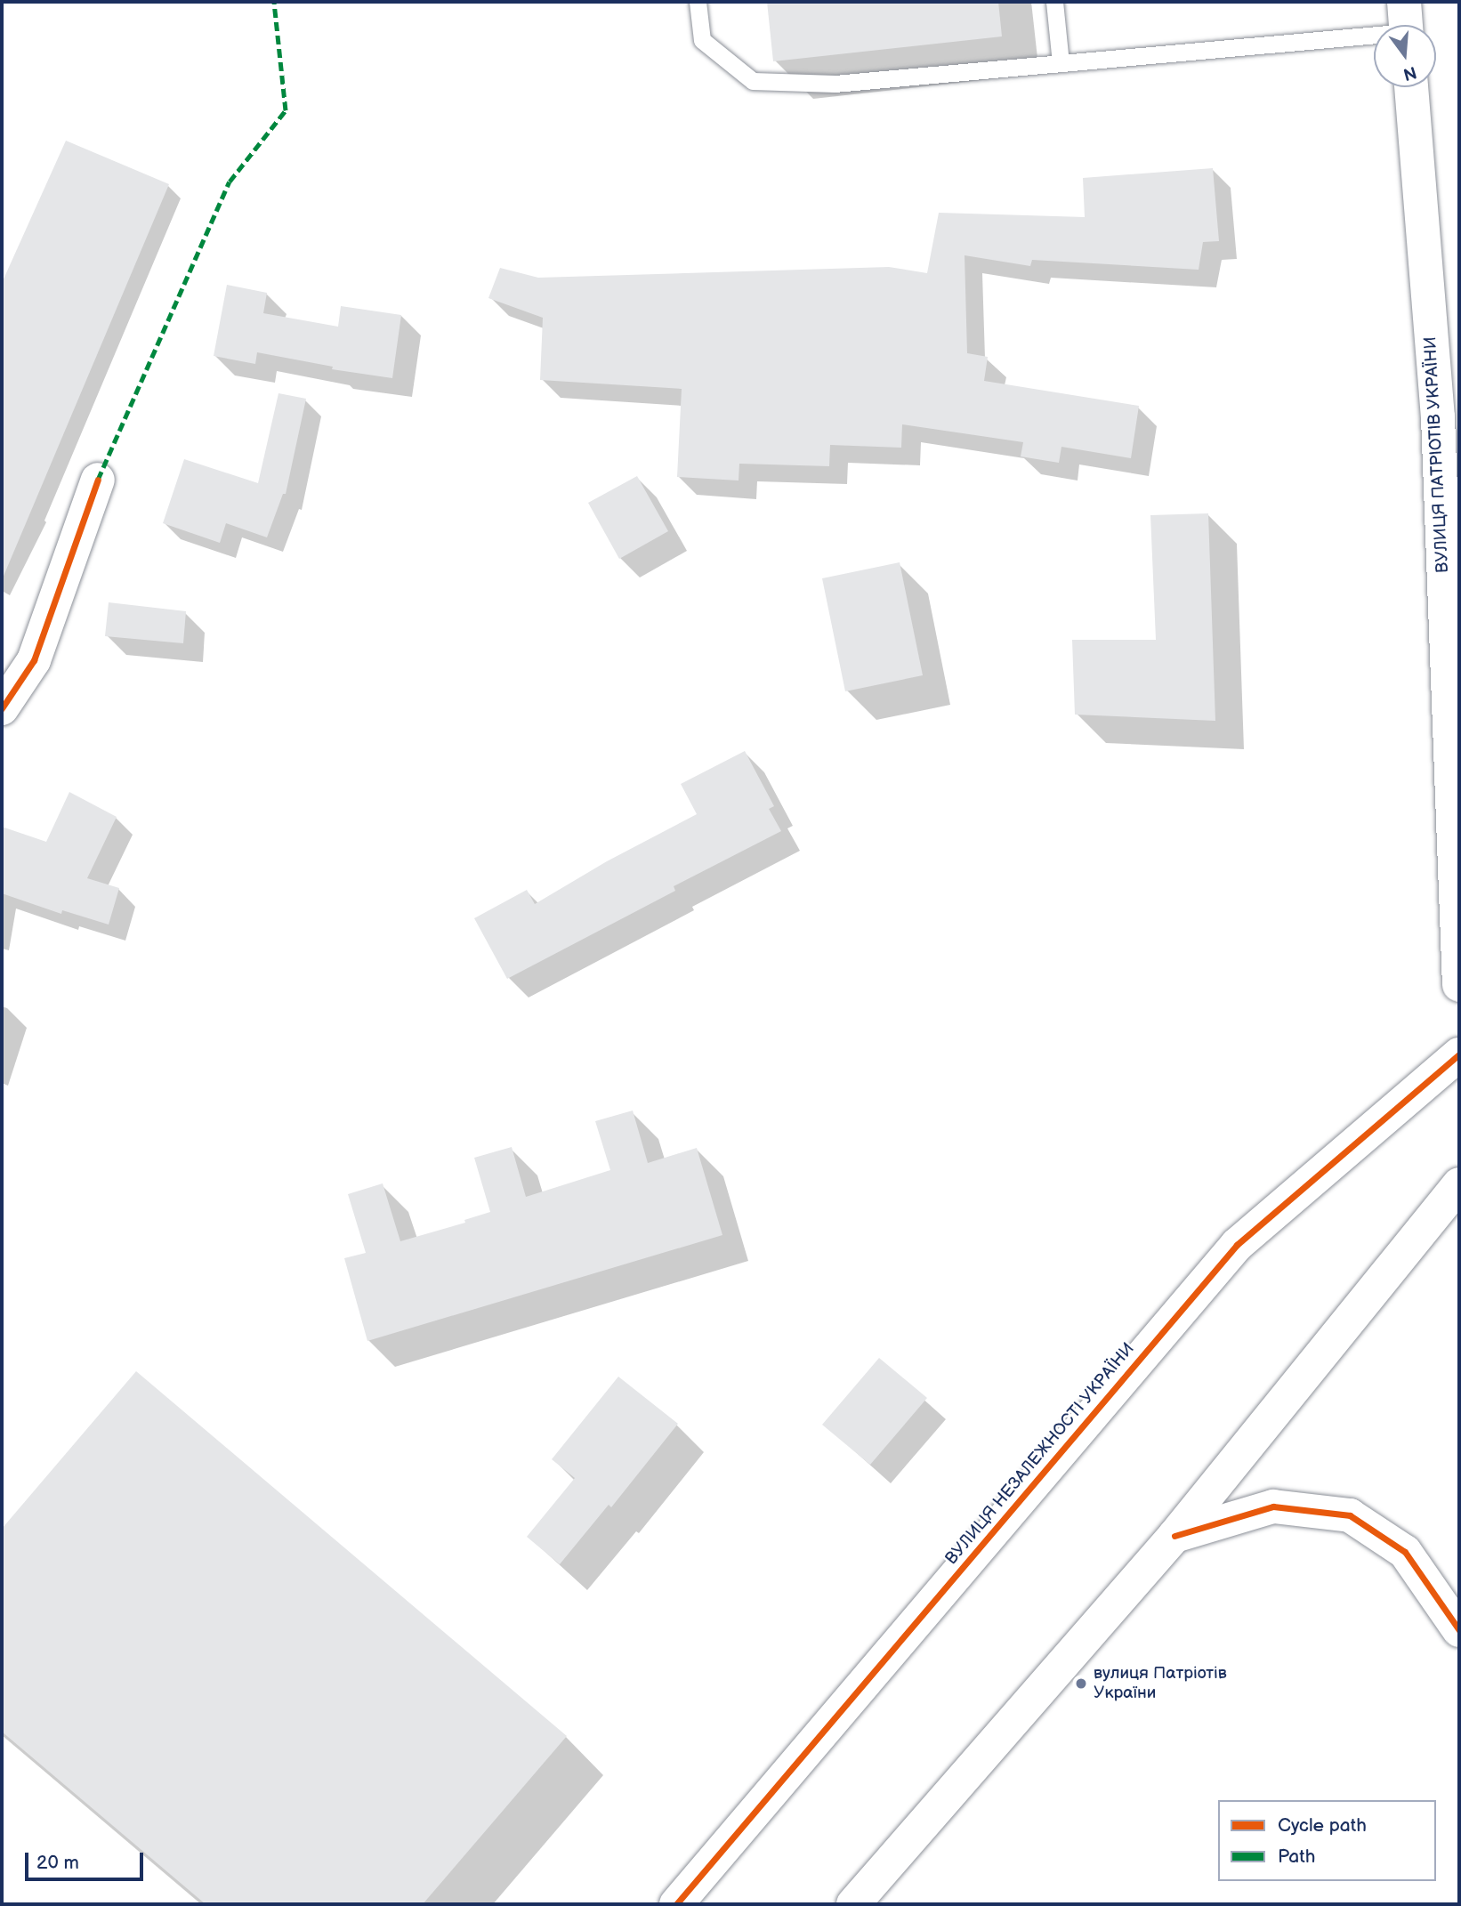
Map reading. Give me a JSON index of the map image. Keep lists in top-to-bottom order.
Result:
{
  "streets": {
    "street": ["ВУЛИЦЯ ПАТРІОТІВ УКРАЇНИ", "ВУЛИЦЯ НЕЗАЛЕЖНОСТІ УКРАЇНИ"]
  },
  "places": ["вулиця Патріотів України"],
  "legend": ["Cycle path", "Path"],
  "scale_bar": "20 m",
  "north": "bottom"
}
